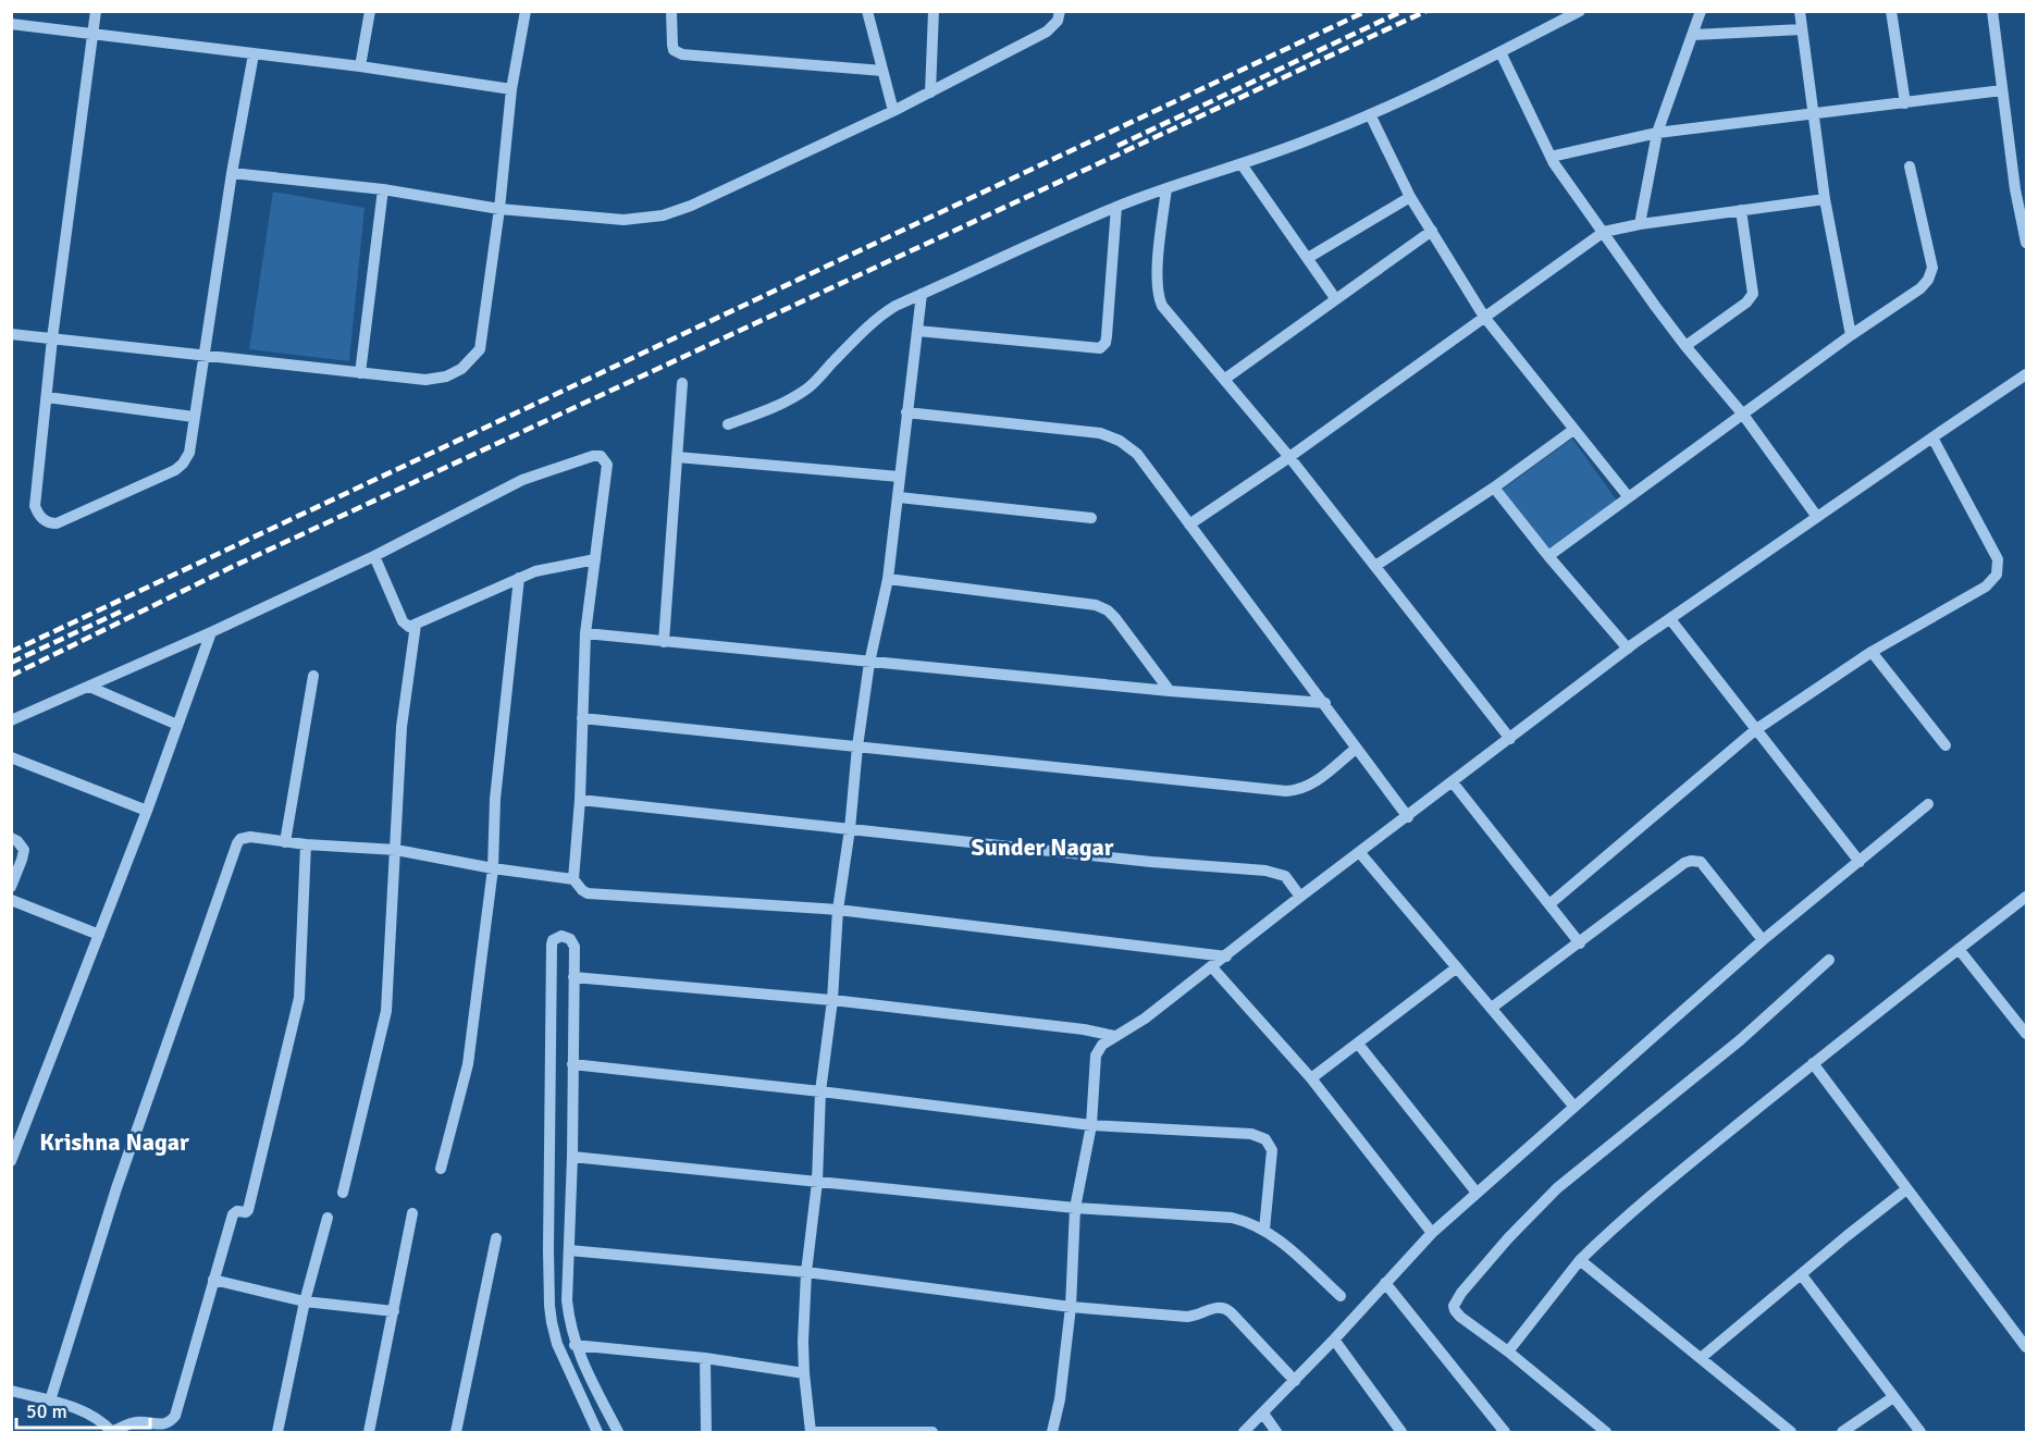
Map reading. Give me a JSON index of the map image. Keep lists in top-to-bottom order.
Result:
{
  "districts": ["Sunder Nagar", "Krishna Nagar"],
  "scale_bar": "50 m"
}
